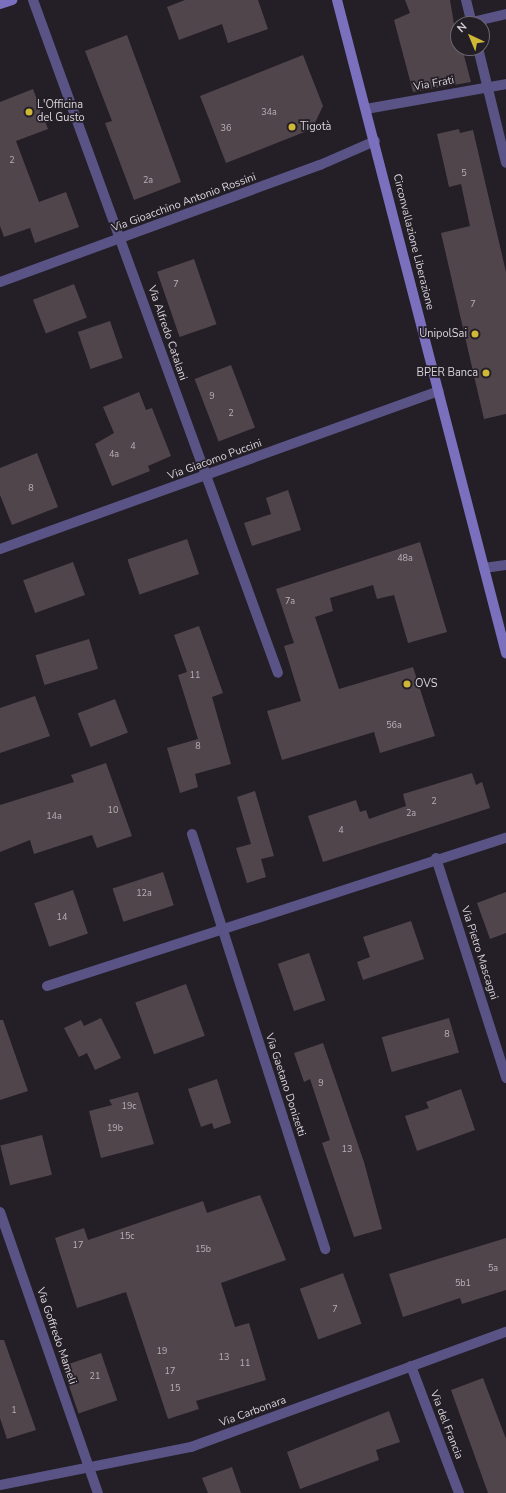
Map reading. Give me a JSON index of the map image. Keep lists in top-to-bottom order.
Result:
{
  "streets": {
    "main road": ["Circonvallazione Liberazione"],
    "street": [
      "Via Frati",
      "Via Gioacchino Antonio Rossini",
      "Via Alfredo Catalani",
      "Via Giacomo Puccini",
      "Via Pietro Mascagni",
      "Via Gaetano Donizetti",
      "Via Goffredo Mameli",
      "Via Carbonara",
      "Via del Francia"
    ]
  },
  "crossings": [
    ["Via Frati", "Circonvallazione Liberazione"],
    ["Via Gioacchino Antonio Rossini", "Circonvallazione Liberazione"],
    ["Via Gioacchino Antonio Rossini", "Via Alfredo Catalani"],
    ["Circonvallazione Liberazione", "Via Giacomo Puccini"],
    ["Via Alfredo Catalani", "Via Giacomo Puccini"],
    ["Via Goffredo Mameli", "Via Carbonara"],
    ["Via Carbonara", "Via del Francia"]
  ],
  "places": [
    "L'Officina del Gusto",
    "Tigotà",
    "UnipolSai",
    "BPER Banca",
    "OVS"
  ],
  "house_numbers": [
    "34a",
    "36",
    "2",
    "5",
    "2a",
    "7",
    "7",
    "9",
    "2",
    "4",
    "4a",
    "8",
    "48a",
    "7a",
    "11",
    "56a",
    "8",
    "2",
    "10",
    "2a",
    "14a",
    "4",
    "12a",
    "14",
    "8",
    "9",
    "19c",
    "19b",
    "13",
    "15c",
    "17",
    "15b",
    "5a",
    "5b1",
    "7",
    "19",
    "13",
    "11",
    "17",
    "21",
    "15",
    "1"
  ],
  "north": "top left"
}
